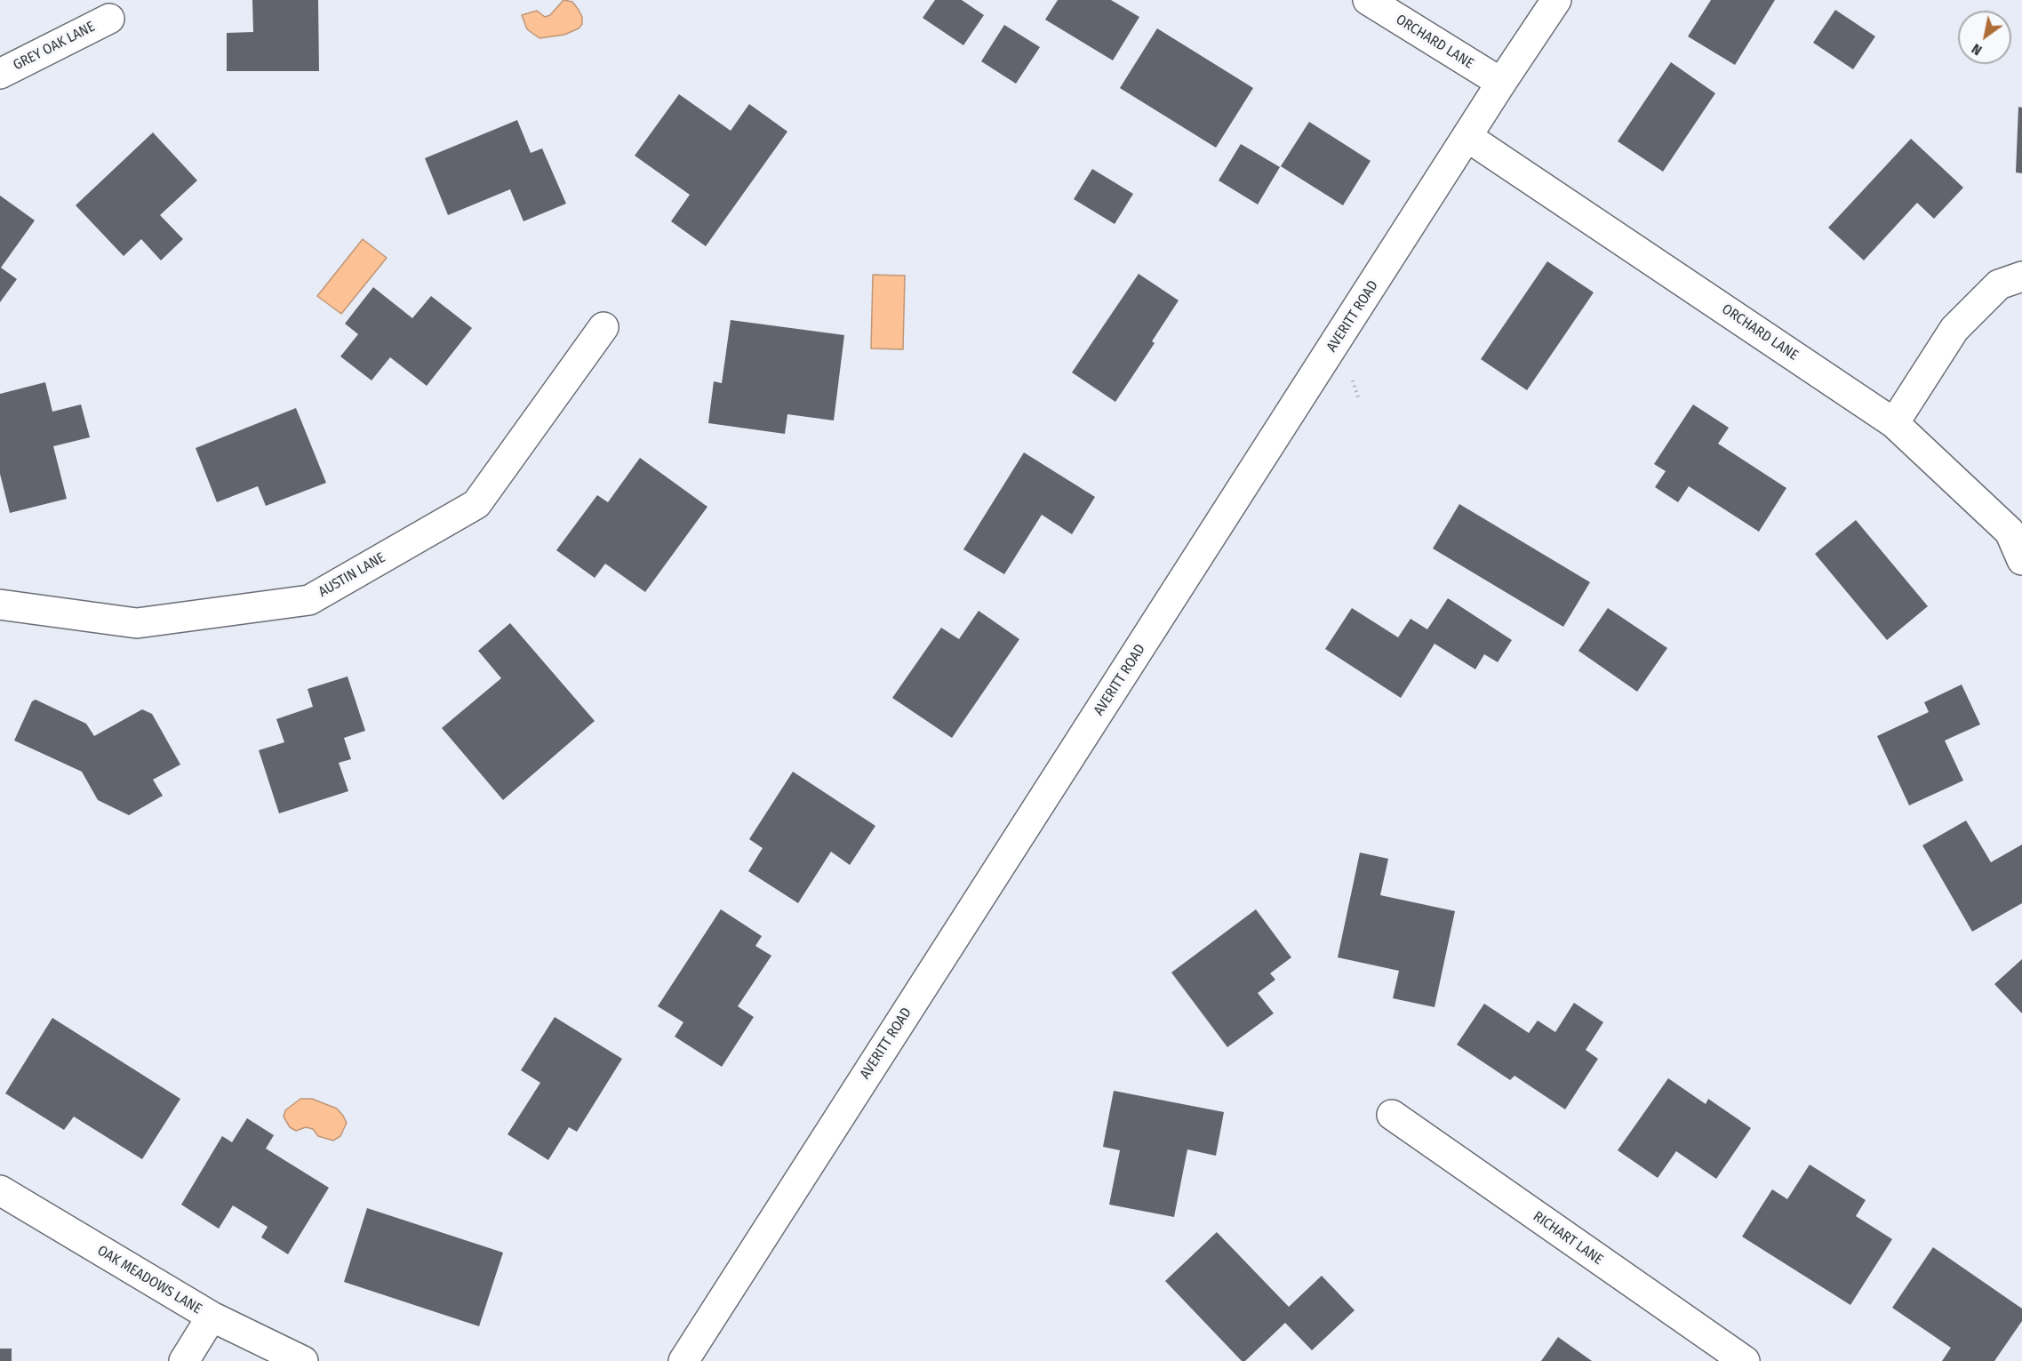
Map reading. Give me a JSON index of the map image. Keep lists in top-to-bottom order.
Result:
{
  "streets": {
    "street": [
      "ORCHARD LANE",
      "GREY OAK LANE",
      "AVERITT ROAD",
      "AUSTIN LANE",
      "RICHART LANE",
      "OAK MEADOWS LANE"
    ]
  },
  "crossings": [
    ["ORCHARD LANE", "AVERITT ROAD"]
  ],
  "north": "bottom left"
}
